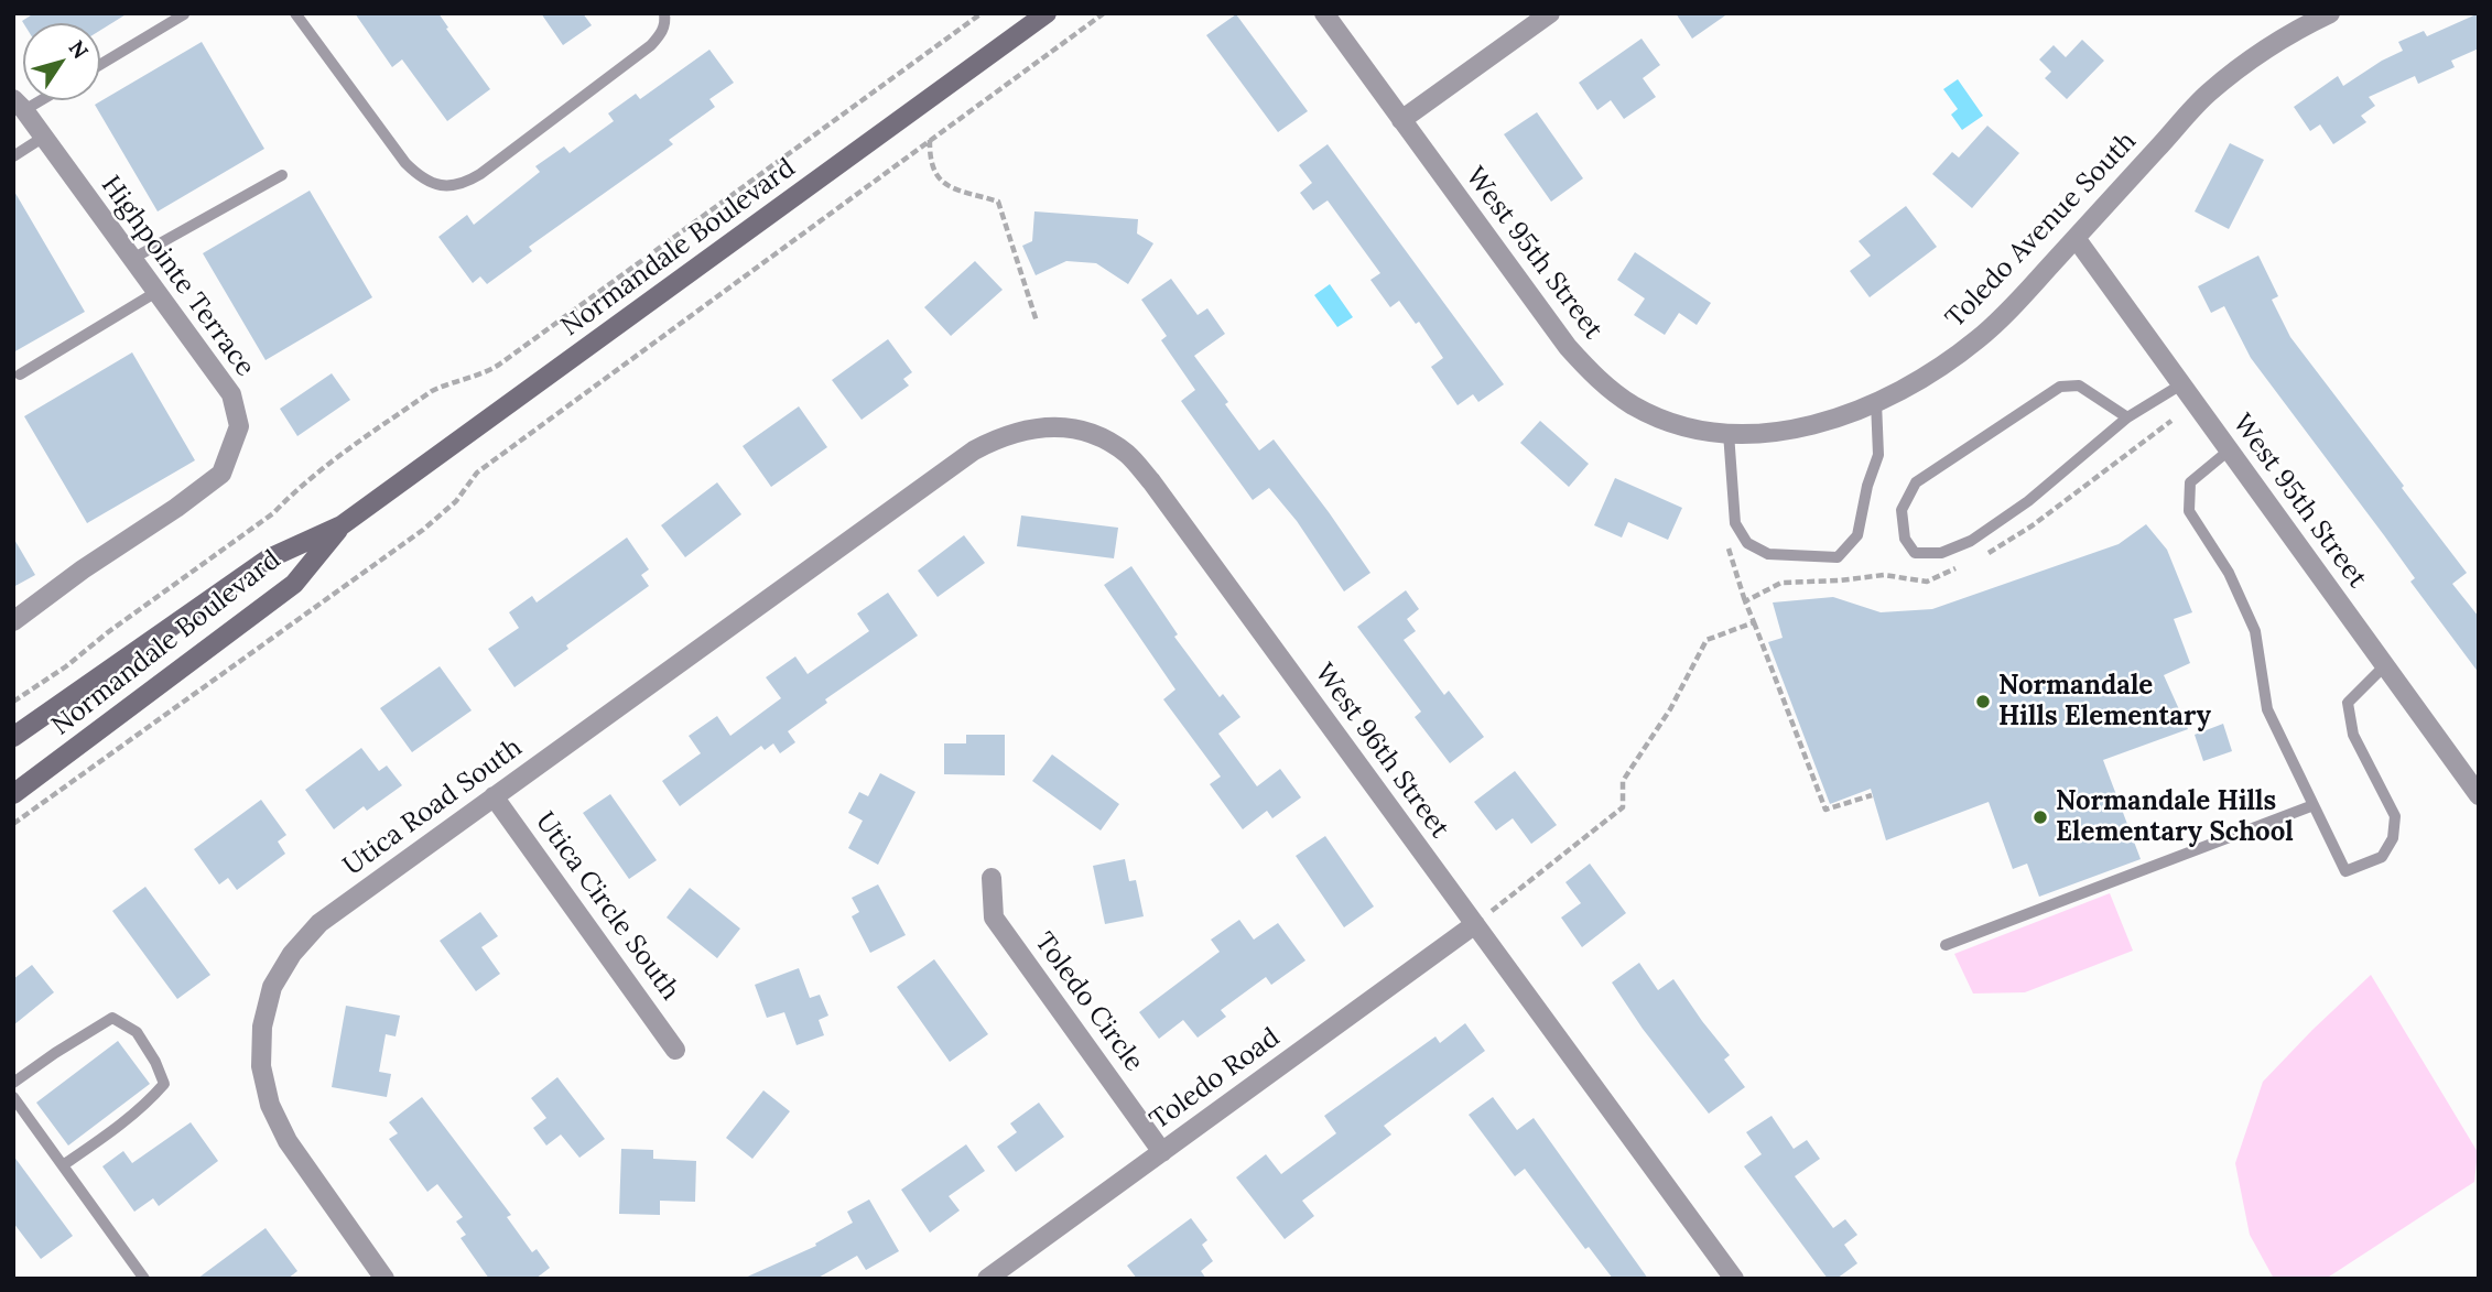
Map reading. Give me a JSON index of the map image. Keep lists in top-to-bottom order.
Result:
{
  "streets": {
    "main road": ["Normandale Boulevard"],
    "street": [
      "Toledo Avenue South",
      "West 95th Street",
      "Highpointe Terrace",
      "West 96th Street",
      "Utica Road South",
      "Utica Circle South",
      "Toledo Circle",
      "Toledo Road"
    ]
  },
  "crossings": [
    ["Toledo Avenue South", "West 95th Street"],
    ["West 96th Street", "Utica Road South"],
    ["West 96th Street", "Toledo Road"],
    ["Utica Road South", "Utica Circle South"],
    ["Toledo Circle", "Toledo Road"]
  ],
  "places": ["Normandale Hills Elementary", "Normandale Hills Elementary School"],
  "north": "top right"
}
